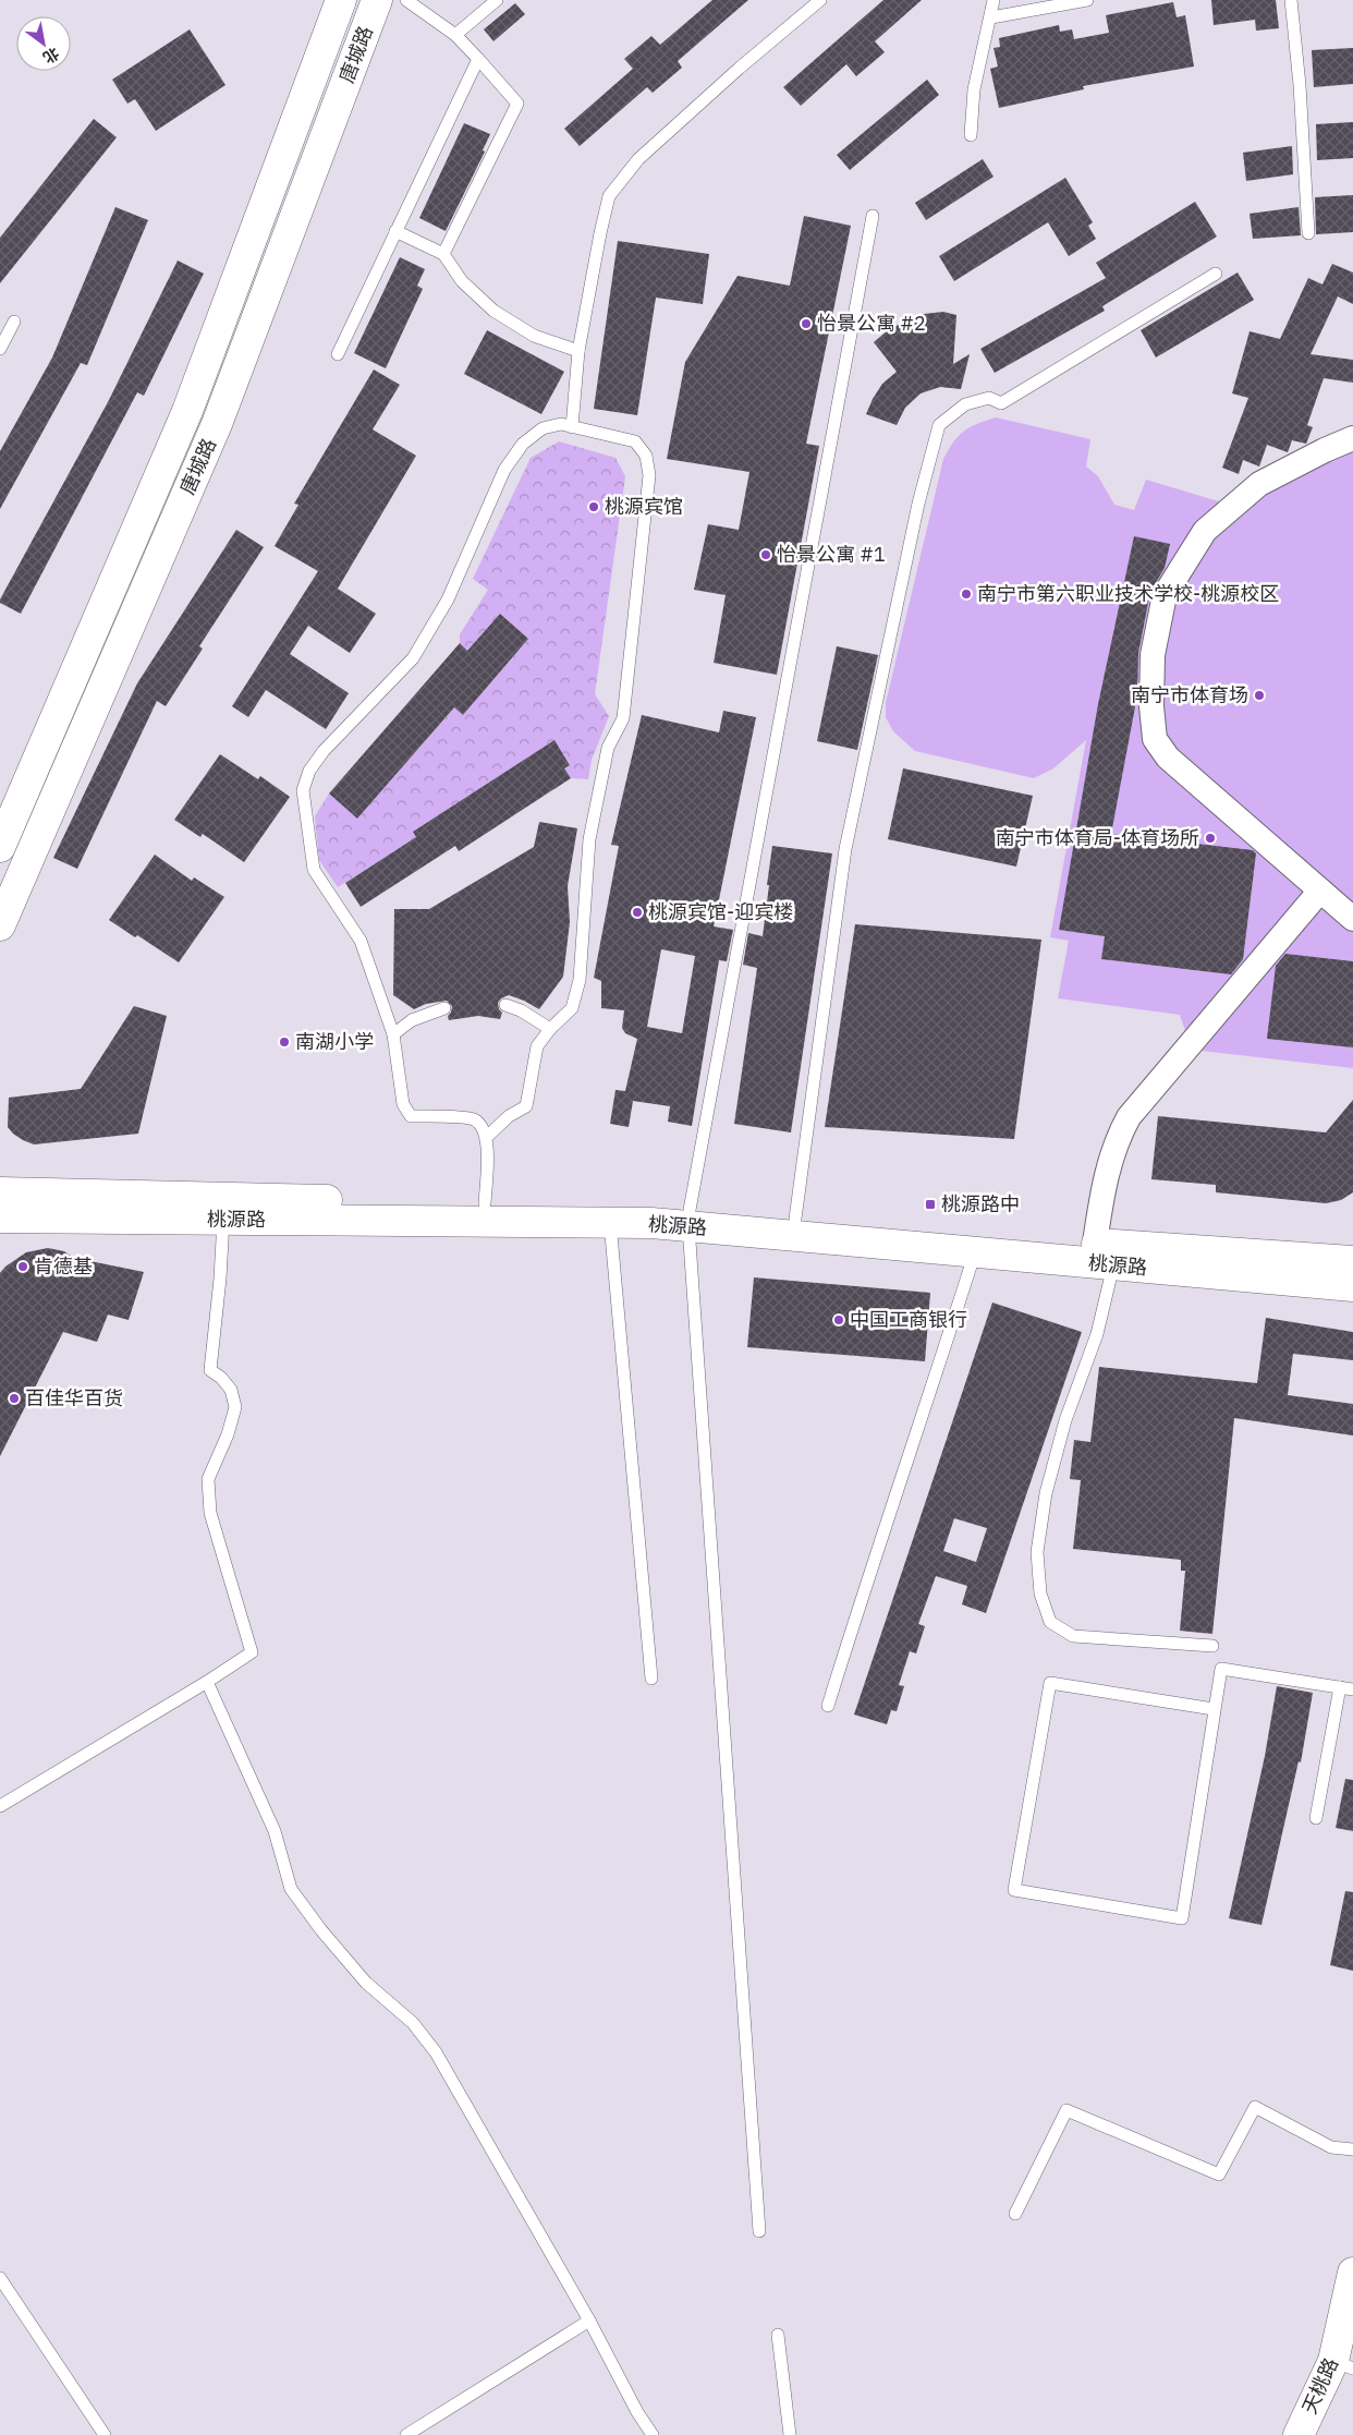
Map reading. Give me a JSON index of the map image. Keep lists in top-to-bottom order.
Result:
{
  "streets": {
    "main road": ["唐城路", "桃源路", "天桃路"]
  },
  "places": {
    "other": [
      "怡景公寓 #2",
      "桃源宾馆",
      "怡景公寓 #1",
      "南宁市第六职业技术学校-桃源校区",
      "南宁市体育场",
      "南宁市体育局-体育场所",
      "桃源宾馆-迎宾楼",
      "南湖小学",
      "肯德基",
      "中国工商银行",
      "百佳华百货"
    ],
    "transit": ["桃源路中"]
  },
  "north": "bottom right"
}
